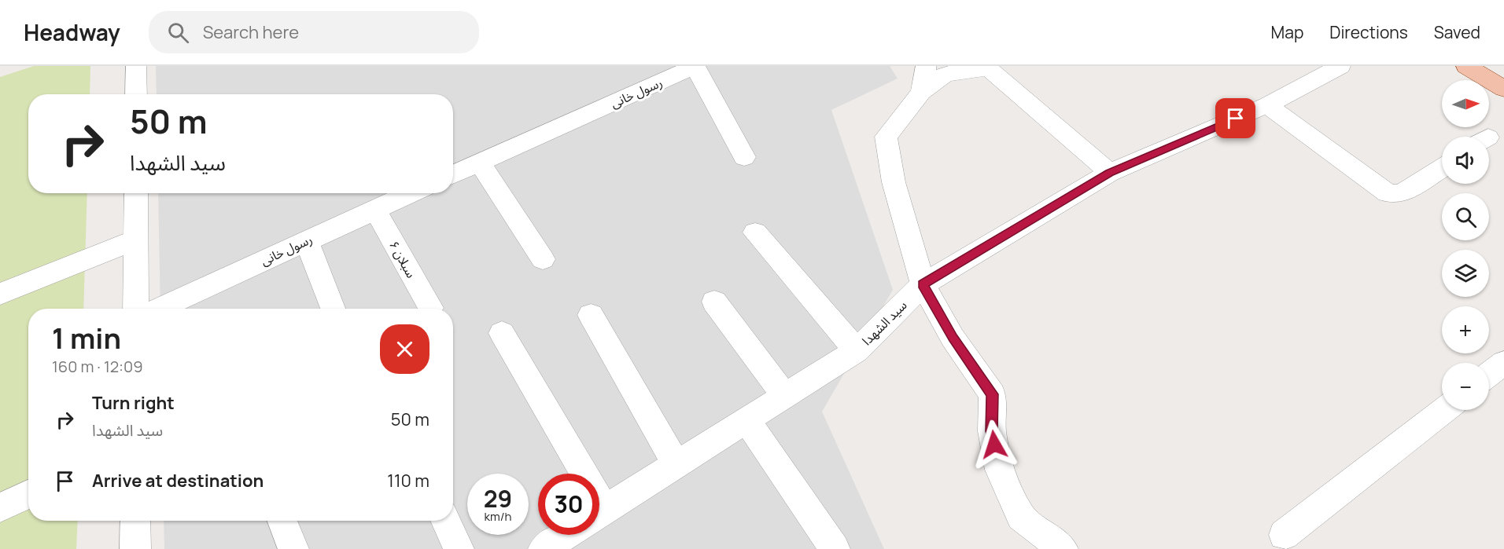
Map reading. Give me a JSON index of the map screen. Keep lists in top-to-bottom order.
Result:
{
  "streets": {
    "street": ["رسول خانی", "سبلان ۶", "سید الشهدا"]
  },
  "crossings": [
    ["رسول خانی", "سبلان ۶"]
  ],
  "north": "right",
  "page": {
    "header": "Headway",
    "search": "Search here",
    "nav": ["Map", "Directions", "Saved"],
    "map_buttons": ["+", "−"],
    "turn": ["50 m", "سید الشهدا"],
    "heading": ["1 min", "160 m · 12:09"],
    "list": [
      {
        "name": "Turn right",
        "note": "سید الشهدا",
        "value": "50 m"
      },
      {
        "name": "Arrive at destination",
        "value": "110 m"
      }
    ],
    "speed": "29 km/h",
    "limit": "30"
  }
}
